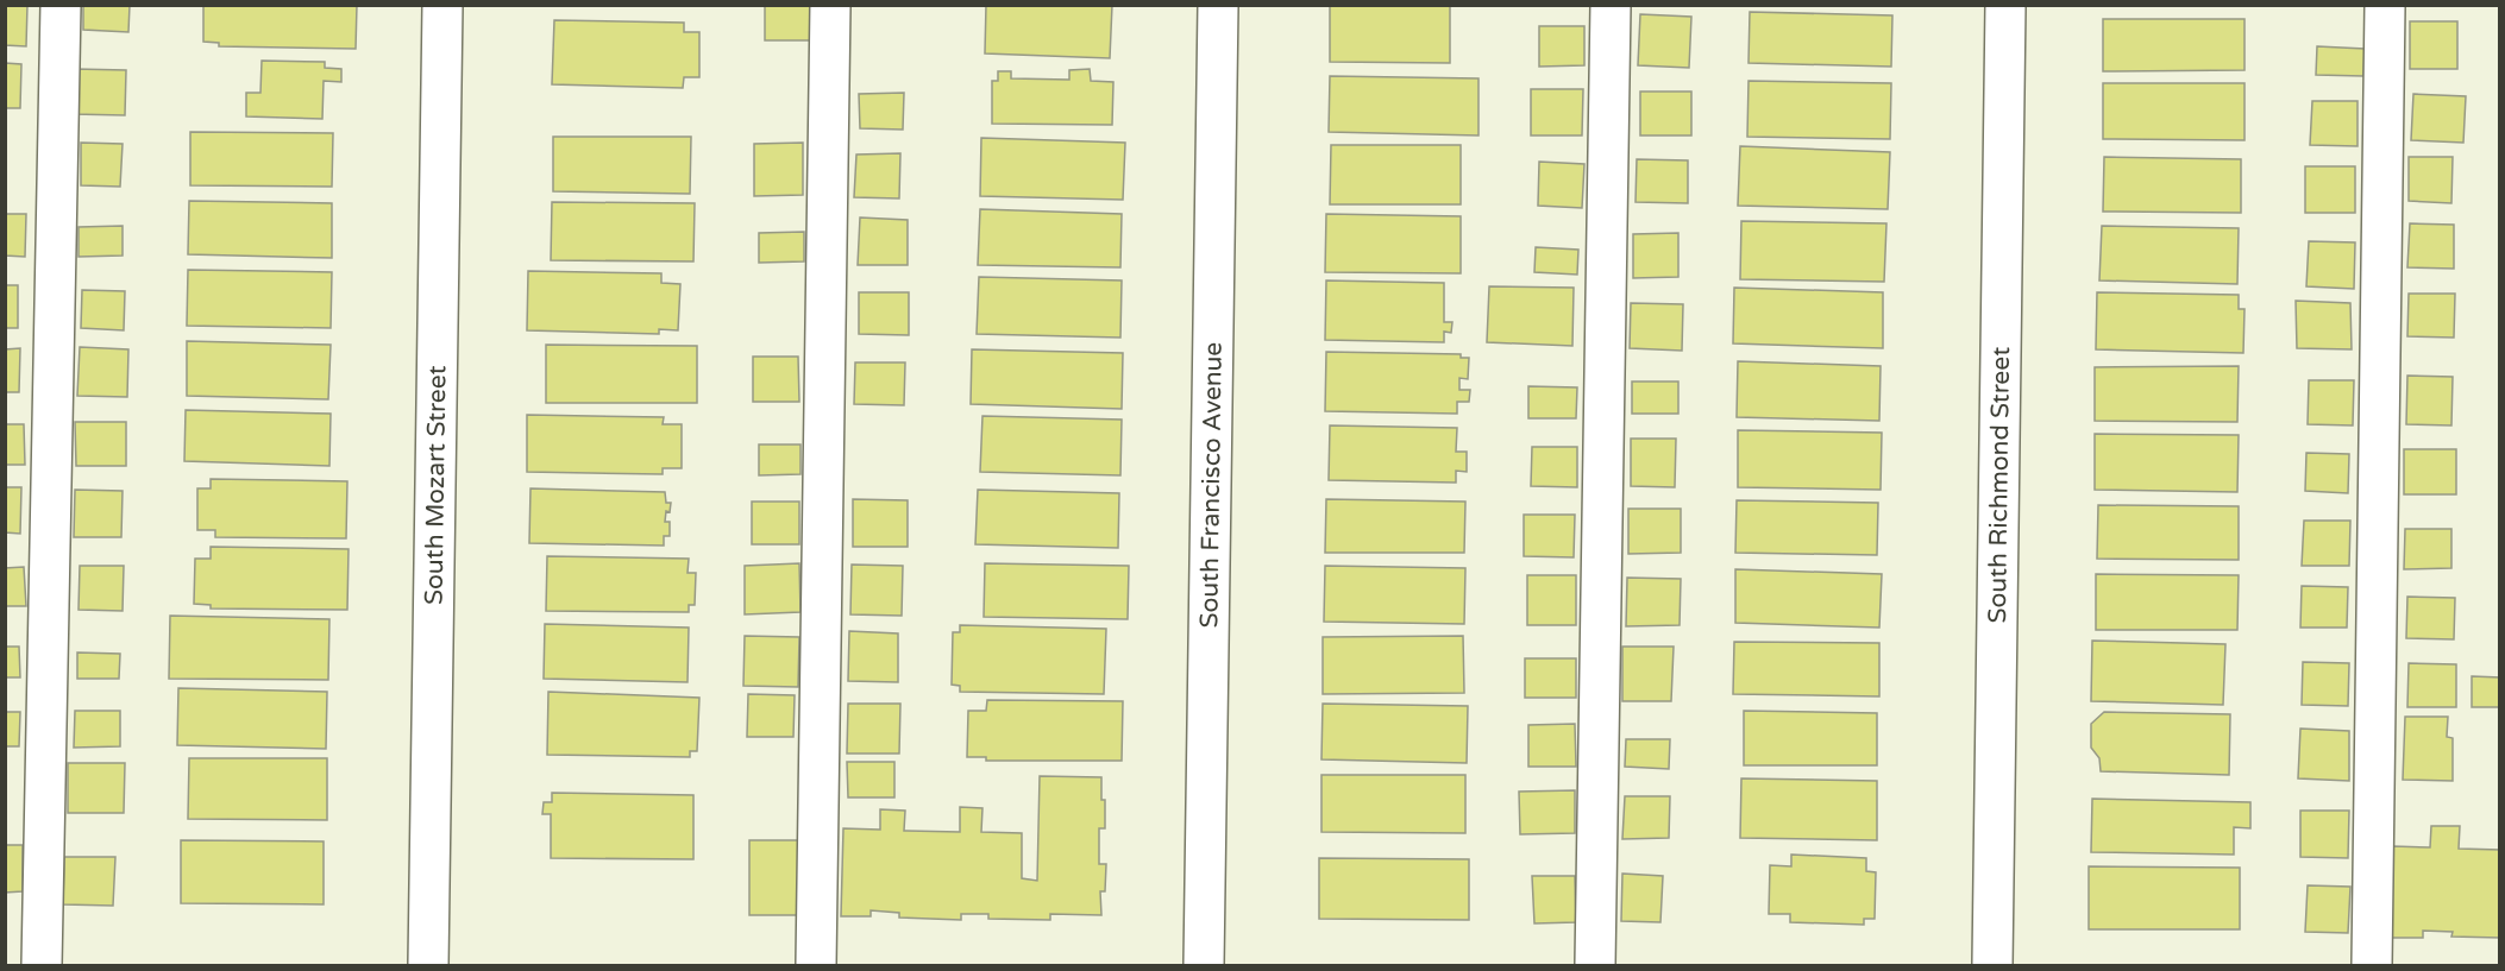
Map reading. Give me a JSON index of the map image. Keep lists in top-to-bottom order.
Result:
{
  "streets": {
    "street": ["South Mozart Street", "South Francisco Avenue", "South Richmond Street"]
  }
}
